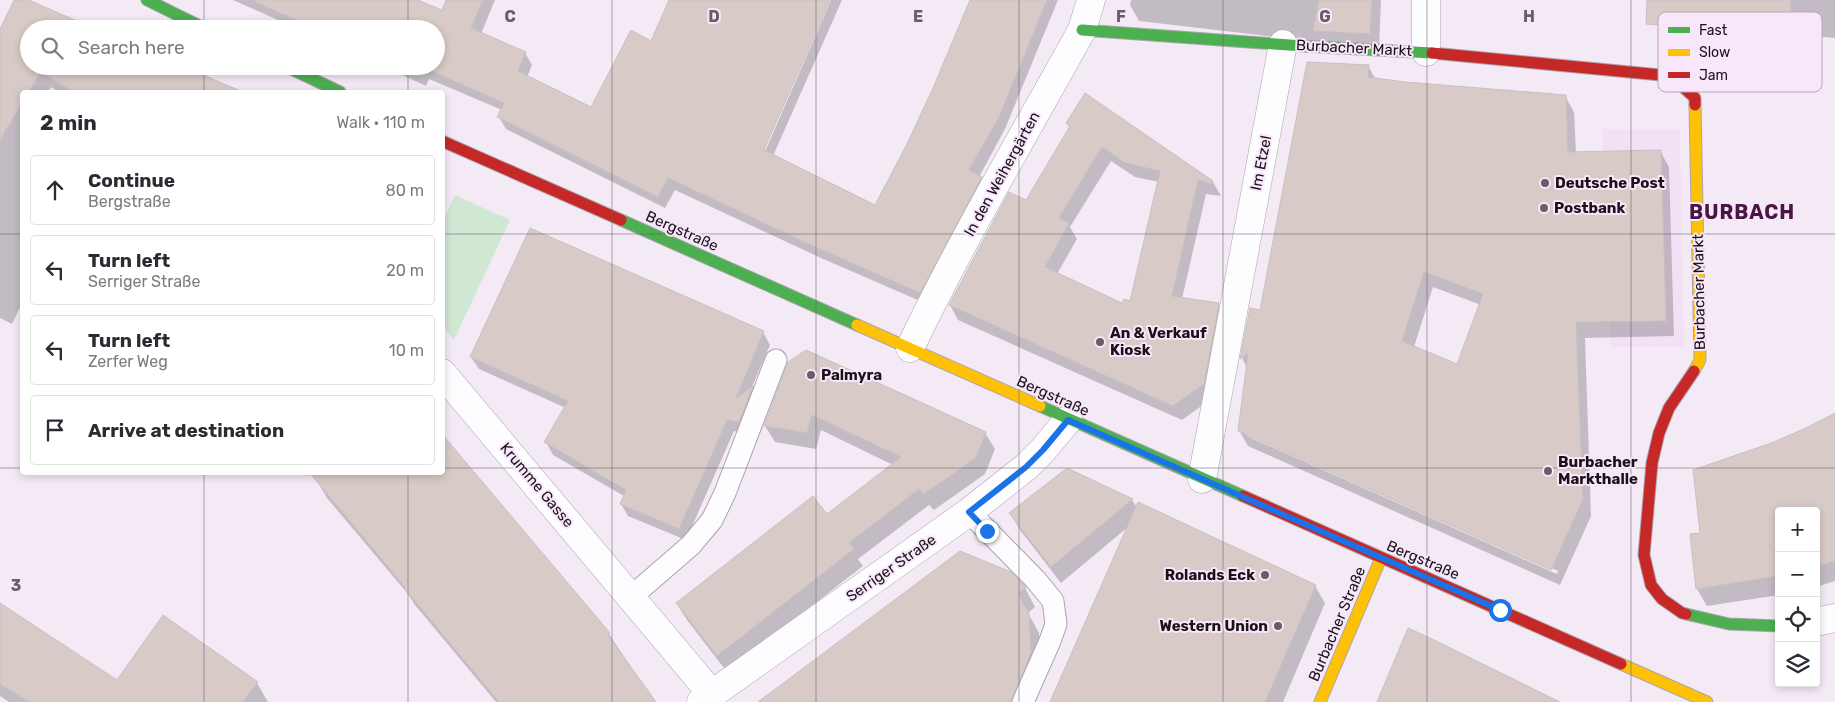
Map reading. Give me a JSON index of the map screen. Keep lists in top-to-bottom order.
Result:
{
  "streets": {
    "main road": ["Burbacher Markt", "Bergstraße", "Burbacher Straße"],
    "street": [
      "Im Etzel",
      "In den Weihergärten",
      "Krumme Gasse",
      "Serriger Straße"
    ]
  },
  "crossings": [
    ["Burbacher Markt", "Im Etzel"],
    ["Im Etzel", "Bergstraße"],
    ["In den Weihergärten", "Bergstraße"],
    ["Bergstraße", "Serriger Straße"],
    ["Bergstraße", "Burbacher Straße"],
    ["Krumme Gasse", "Serriger Straße"]
  ],
  "districts": ["BURBACH"],
  "places": [
    "Deutsche Post",
    "Postbank",
    "An & Verkauf Kiosk",
    "Palmyra",
    "Burbacher Markthalle",
    "Rolands Eck",
    "Western Union"
  ],
  "legend": ["Fast", "Slow", "Jam"],
  "page": {
    "search": "Search here",
    "heading": ["2 min", "Walk · 110 m"],
    "list": [
      ["Continue", "Bergstraße", "80 m"],
      ["Turn left", "Serriger Straße", "20 m"],
      ["Turn left", "Zerfer Weg", "10 m"],
      "Arrive at destination"
    ],
    "map_buttons": ["+", "−"]
  },
  "grid": {
    "columns": [
      "C",
      "D",
      "E",
      "F",
      "G",
      "H"
    ],
    "rows": ["3"]
  }
}
